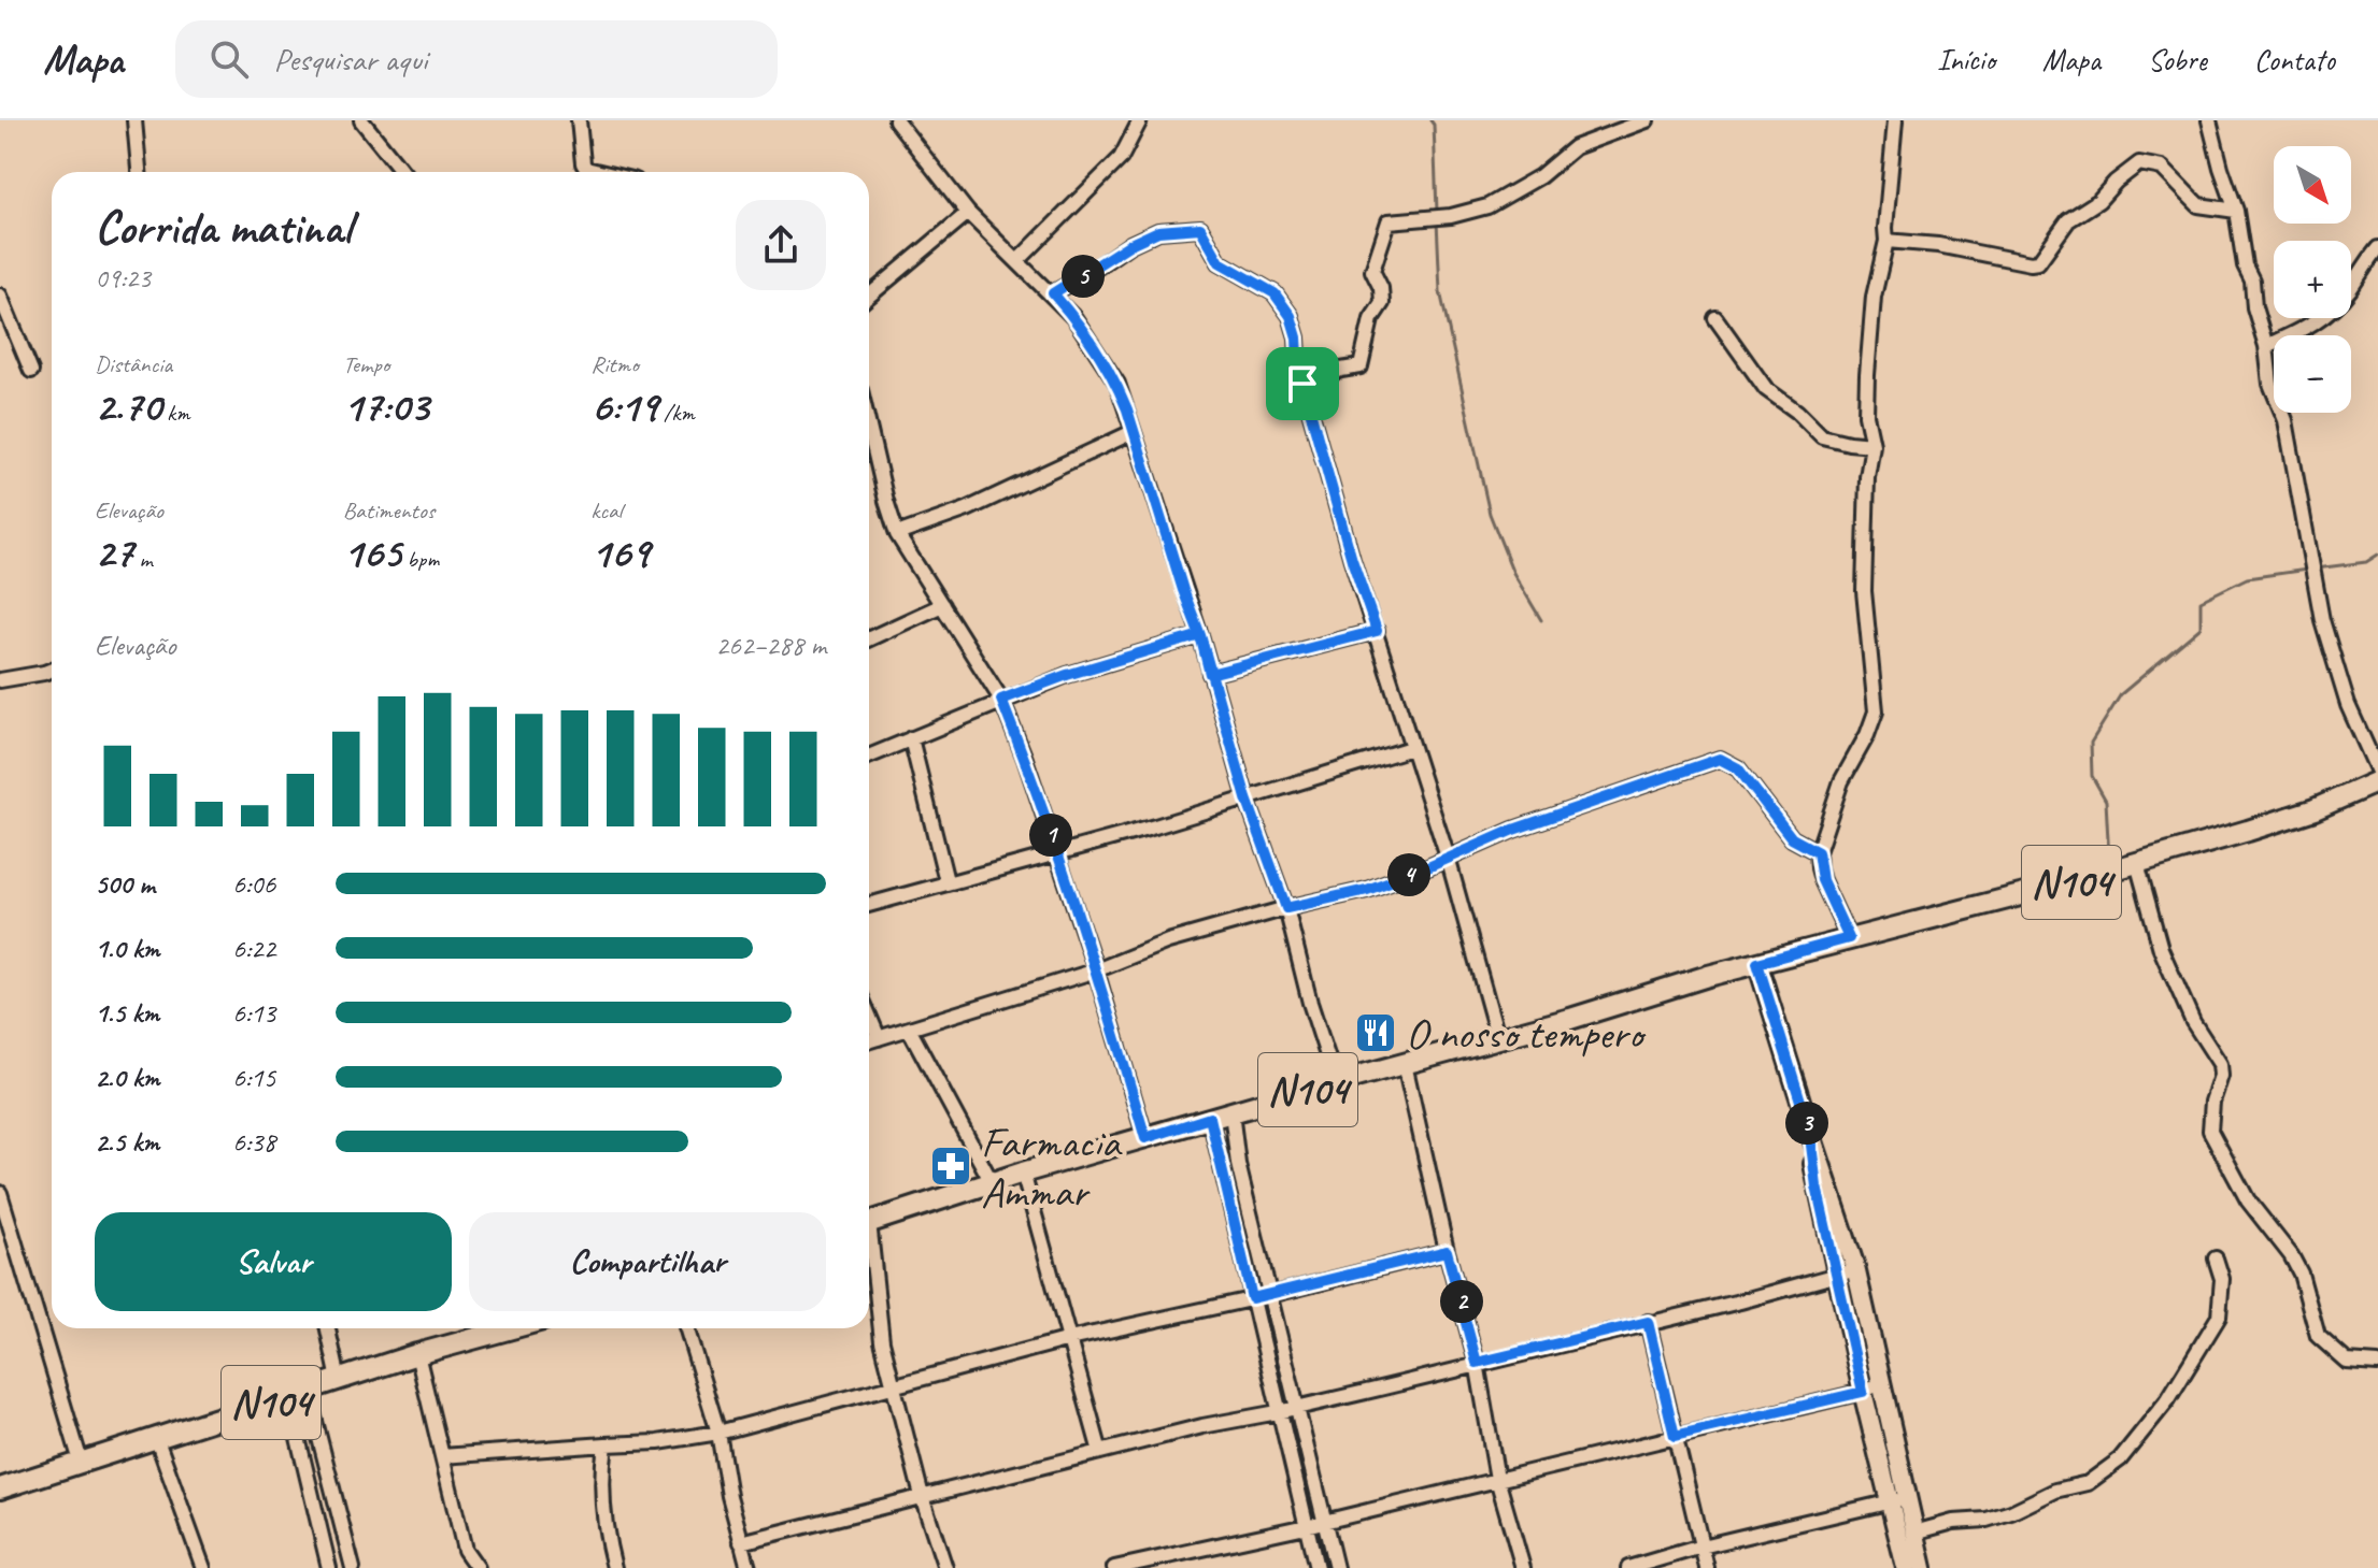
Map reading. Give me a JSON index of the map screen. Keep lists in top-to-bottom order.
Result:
{
  "streets": {
    "main road": ["N104"]
  },
  "places": {
    "restaurant": ["O nosso tempero"],
    "pharmacy": ["Farmacia Ammar"]
  },
  "north": "bottom right",
  "page": {
    "header": "Mapa",
    "search": "Pesquisar aqui",
    "nav": [
      "Início",
      "Mapa",
      "Sobre",
      "Contato"
    ],
    "map_buttons": ["+", "−"],
    "heading": ["Corrida matinal", "09:23"],
    "pins": [
      "5",
      "1",
      "4",
      "3",
      "2"
    ],
    "stats": [
      ["Distância", "2.70 km"],
      ["Tempo", "17:03"],
      ["Ritmo", "6:19 /km"],
      ["Elevação", "27 m"],
      ["Batimentos", "165 bpm"],
      ["kcal", "169"]
    ],
    "chart": ["Elevação", "262–288 m"],
    "list": [
      {
        "name": "500 m",
        "note": "6:06"
      },
      {
        "name": "1.0 km",
        "note": "6:22"
      },
      {
        "name": "1.5 km",
        "note": "6:13"
      },
      {
        "name": "2.0 km",
        "note": "6:15"
      },
      {
        "name": "2.5 km",
        "note": "6:38"
      }
    ],
    "buttons": ["Salvar", "Compartilhar"]
  }
}
